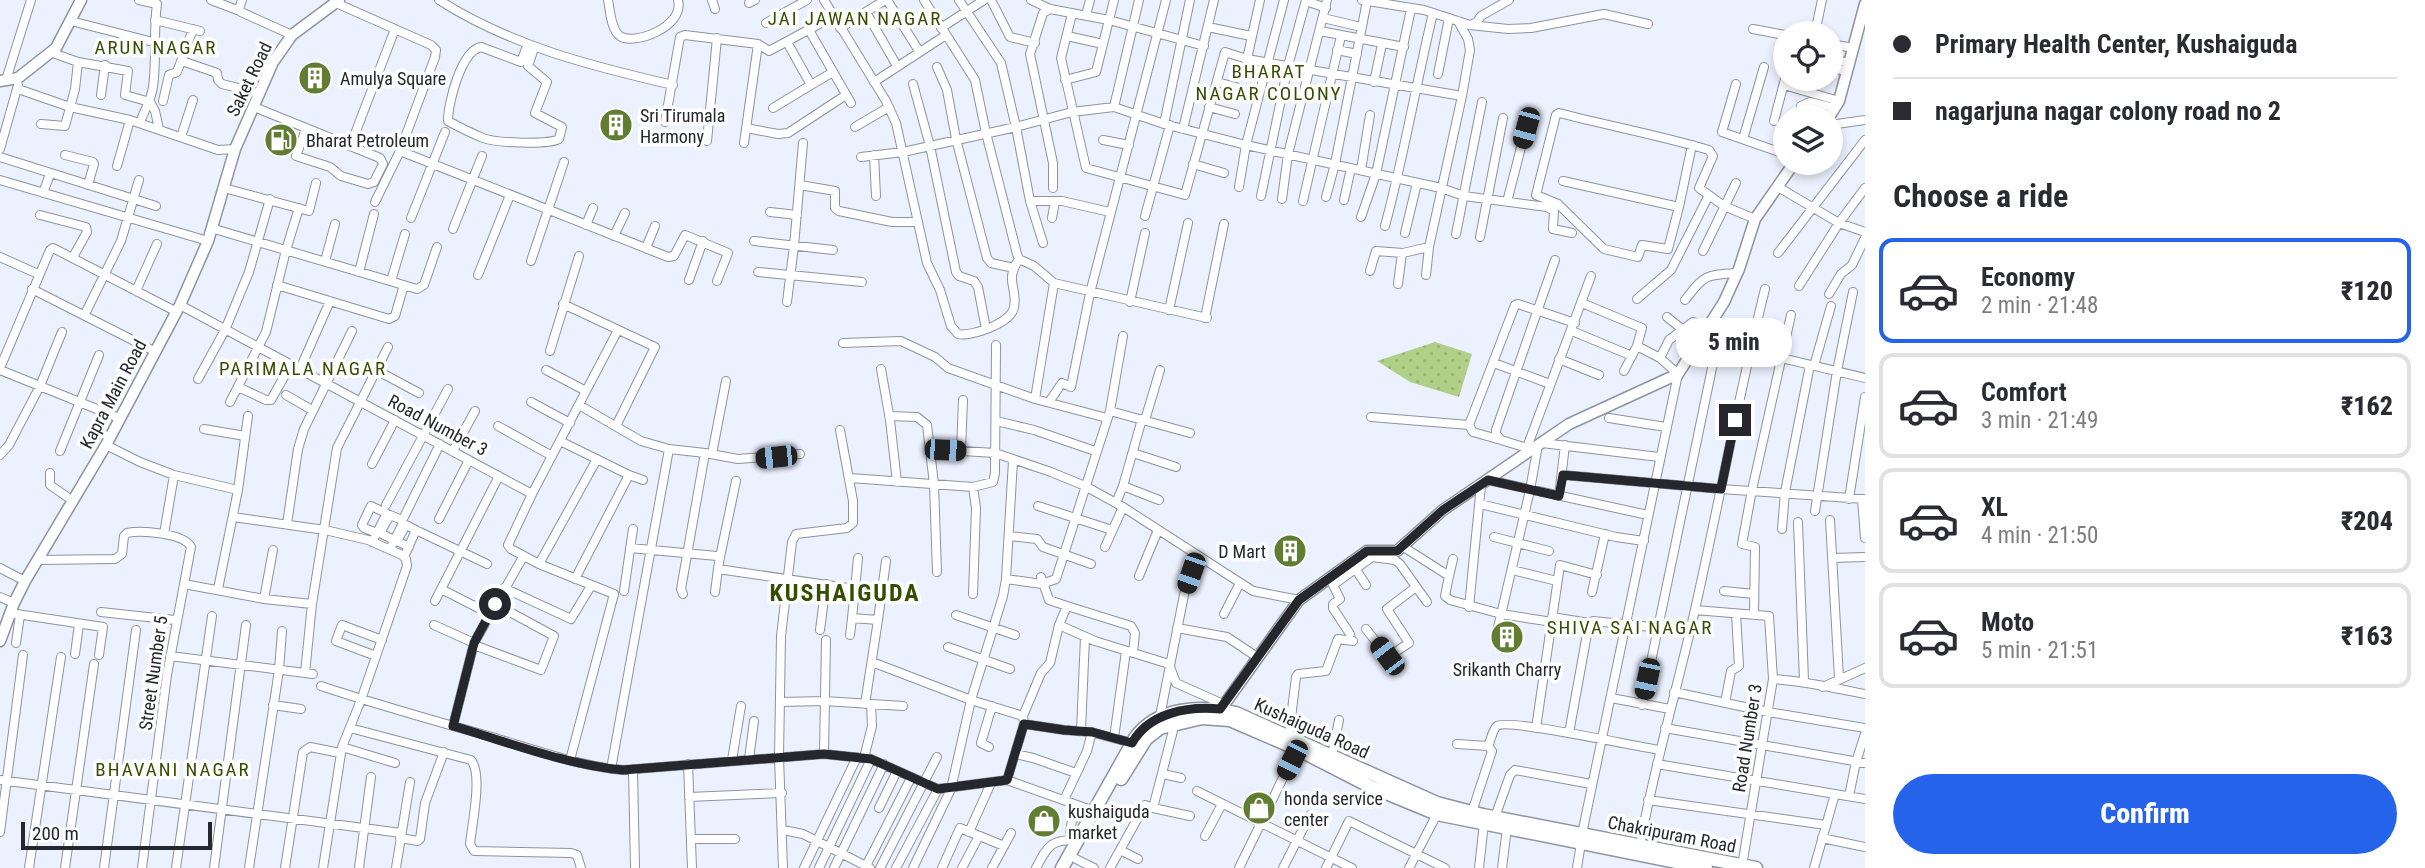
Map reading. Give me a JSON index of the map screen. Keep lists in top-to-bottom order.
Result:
{
  "streets": {
    "main road": ["Kushaiguda Road", "Chakripuram Road"],
    "street": [
      "Saket Road",
      "Kapra Main Road",
      "Road Number 3",
      "Street Number 5"
    ]
  },
  "crossings": [
    ["Saket Road", "Kapra Main Road"],
    ["Kapra Main Road", "Road Number 3"],
    ["Road Number 3", "Chakripuram Road"],
    ["Kushaiguda Road", "Chakripuram Road"]
  ],
  "districts": [
    "JAI JAWAN NAGAR",
    "ARUN NAGAR",
    "BHARAT NAGAR COLONY",
    "PARIMALA NAGAR",
    "KUSHAIGUDA",
    "SHIVA SAI NAGAR",
    "BHAVANI NAGAR"
  ],
  "places": {
    "building": [
      "Amulya Square",
      "Sri Tirumala Harmony",
      "D Mart",
      "Srikanth Charry"
    ],
    "fuel station": ["Bharat Petroleum"],
    "shop": ["honda service center", "kushaiguda market"]
  },
  "scale_bar": "200 m",
  "page": {
    "banner": ["Primary Health Center, Kushaiguda", "nagarjuna nagar colony road no 2"],
    "heading": "Choose a ride",
    "list": [
      {
        "name": "Economy",
        "note": "2 min · 21:48",
        "value": "₹120"
      },
      {
        "name": "Comfort",
        "note": "3 min · 21:49",
        "value": "₹162"
      },
      {
        "name": "XL",
        "note": "4 min · 21:50",
        "value": "₹204"
      },
      {
        "name": "Moto",
        "note": "5 min · 21:51",
        "value": "₹163"
      }
    ],
    "bubble": "5 min",
    "buttons": "Confirm",
    "scale": "200 m"
  }
}
